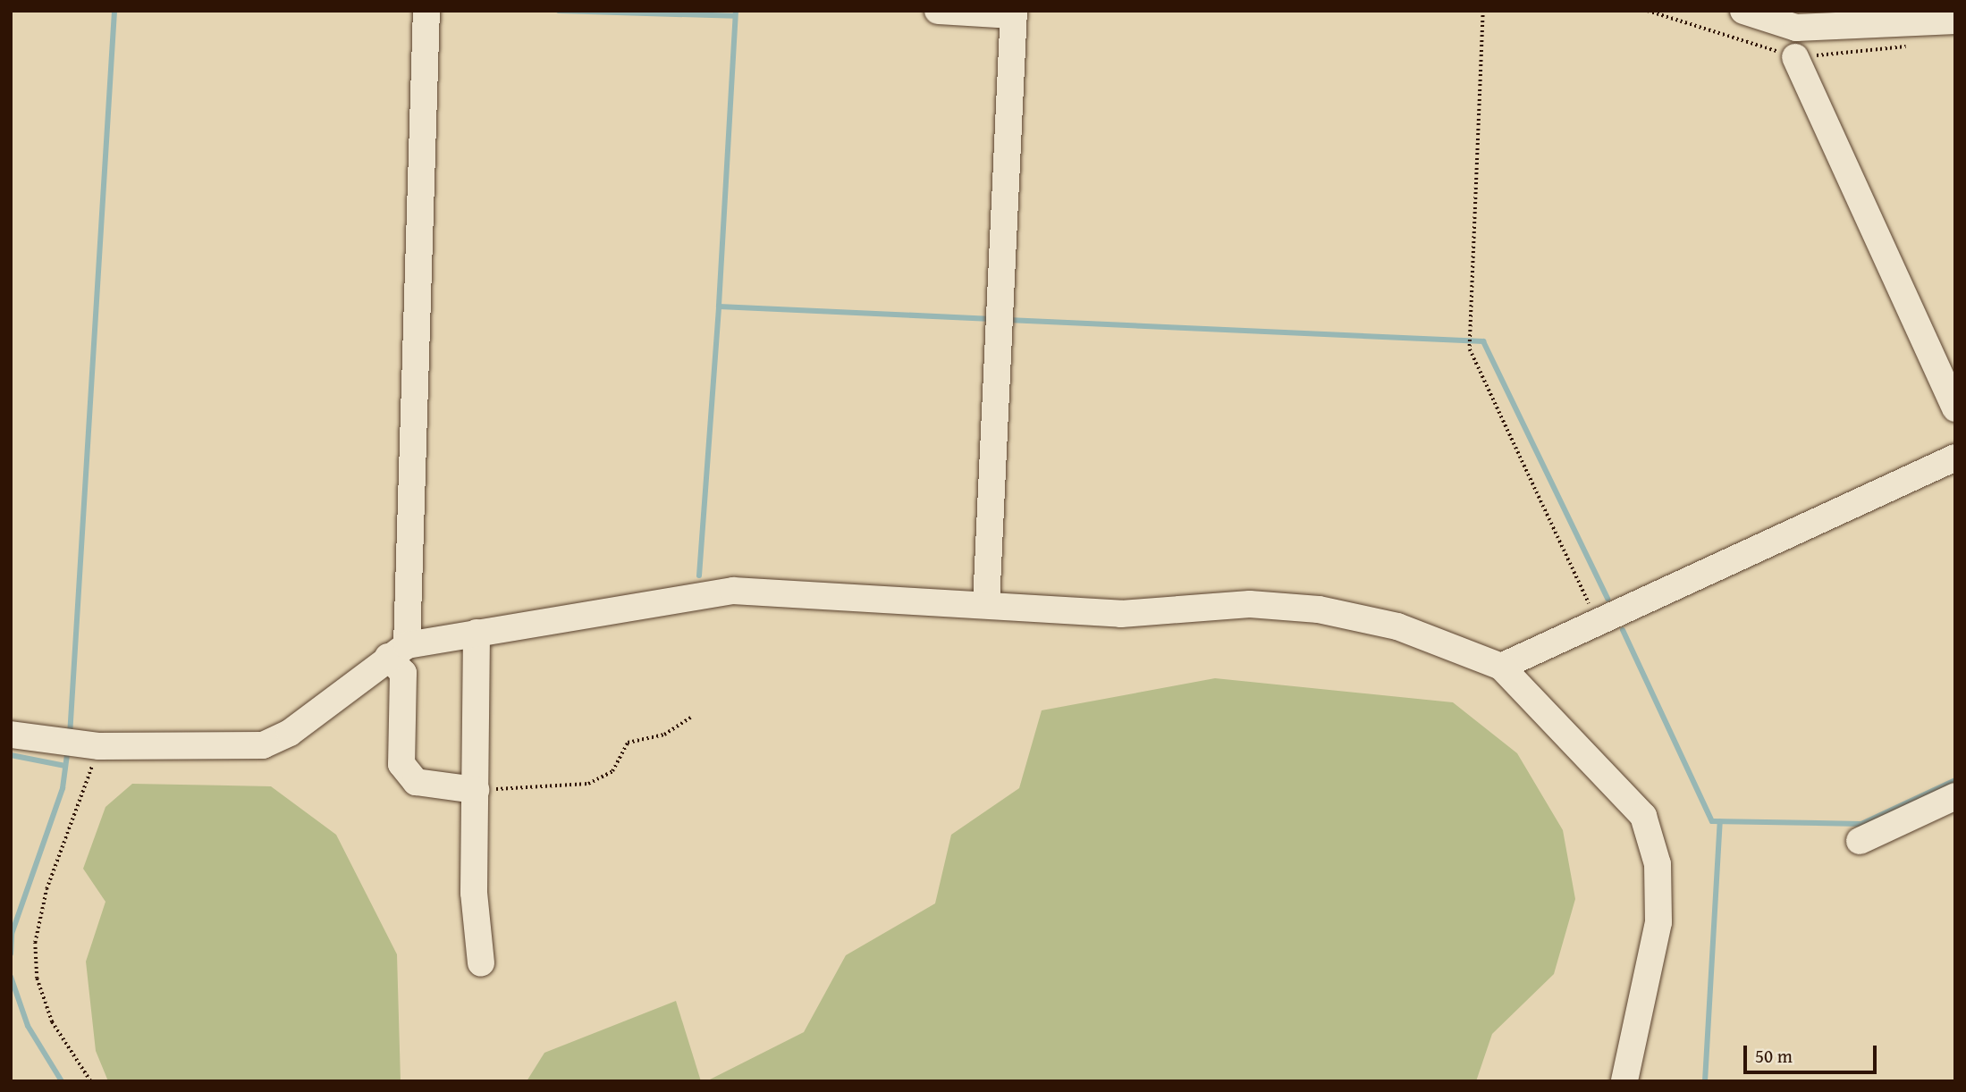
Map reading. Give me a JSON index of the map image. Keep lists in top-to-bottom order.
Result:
{
  "scale_bar": "50 m"
}
